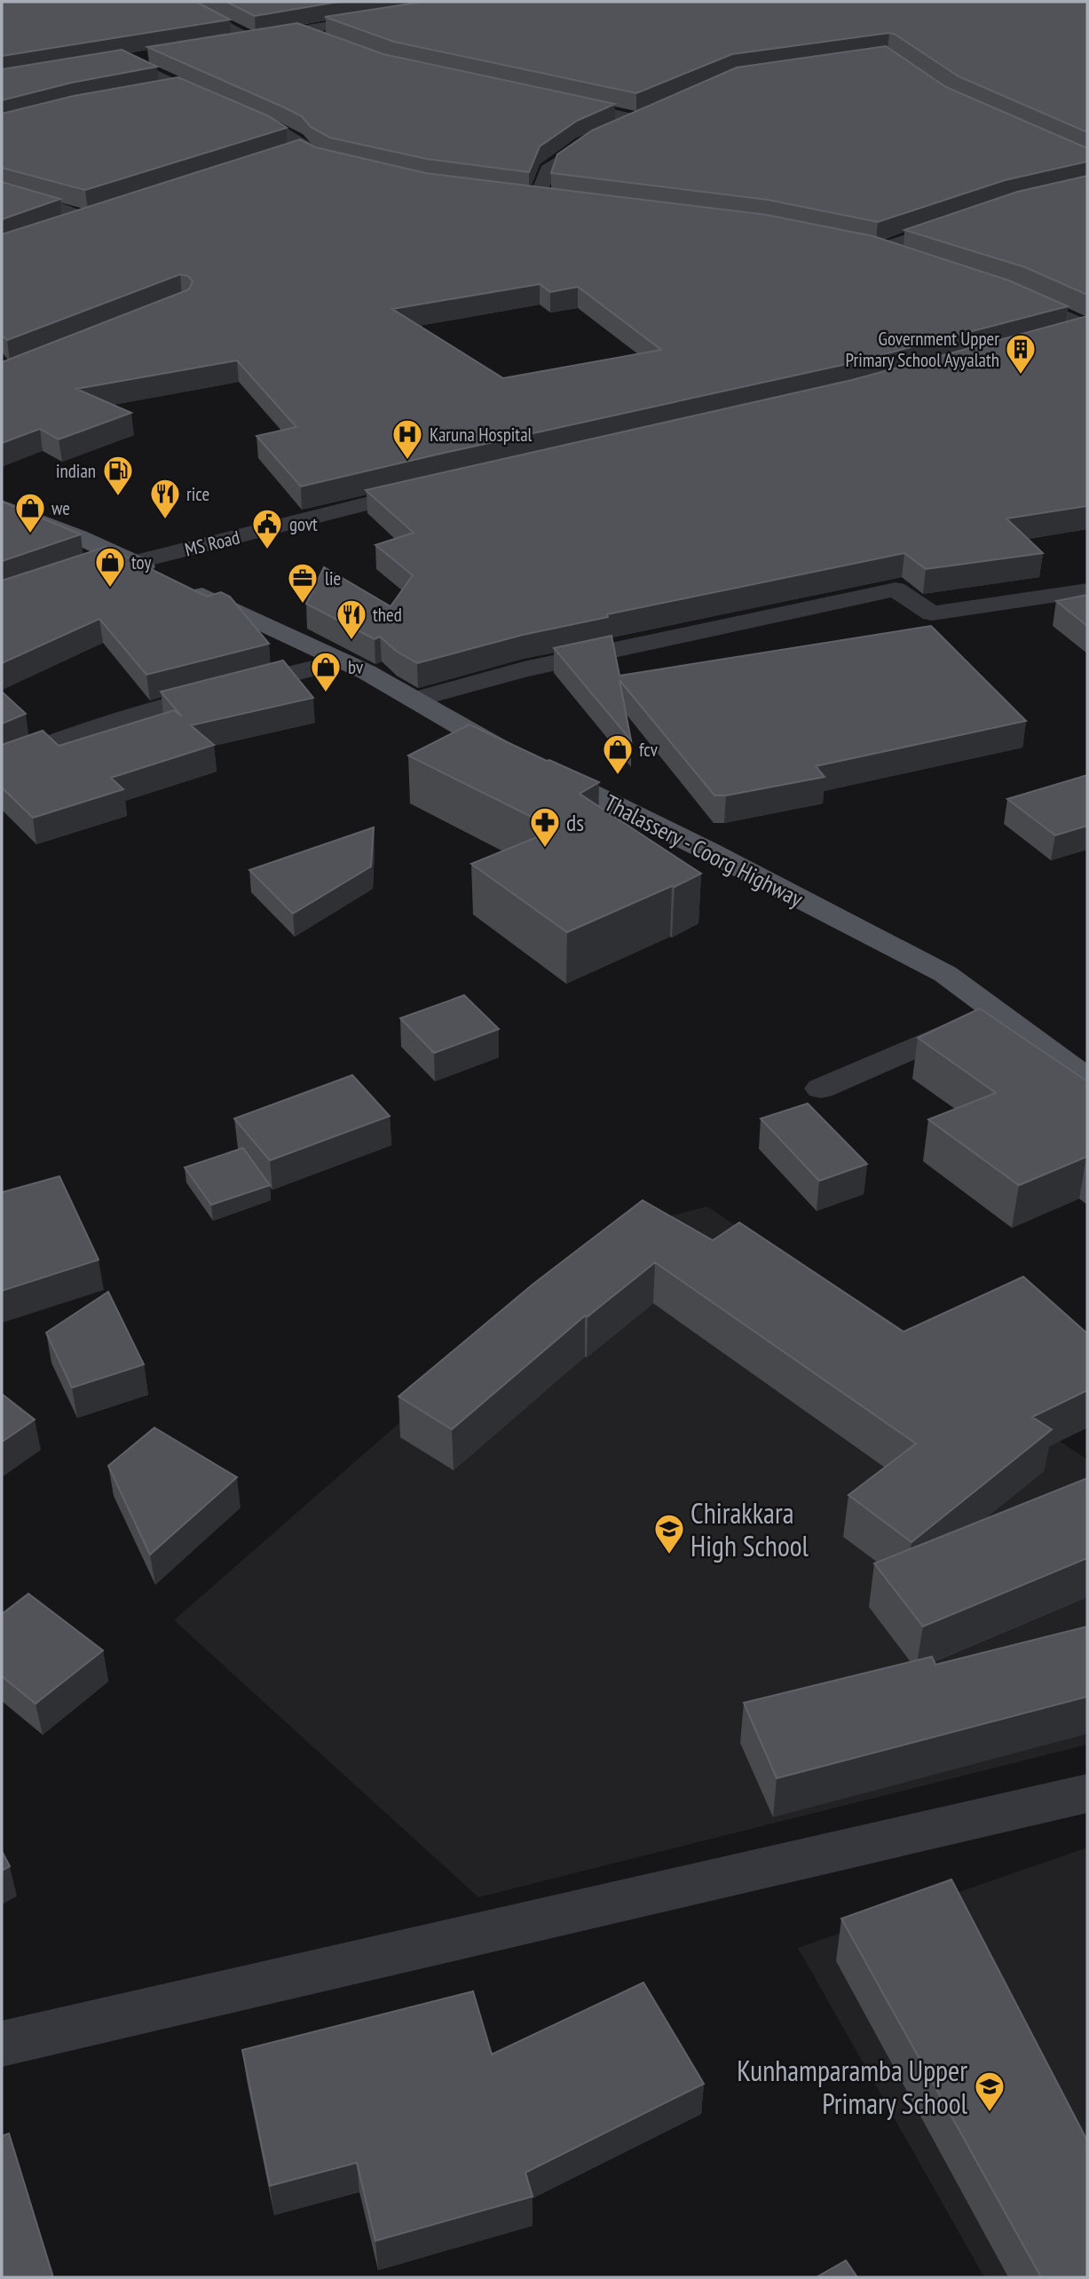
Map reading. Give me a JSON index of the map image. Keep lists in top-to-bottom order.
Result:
{
  "streets": {
    "main road": ["Thalassery - Coorg Highway"],
    "street": ["MS Road"]
  },
  "crossings": [
    ["MS Road", "Thalassery - Coorg Highway"]
  ],
  "places": {
    "building": ["Government Upper Primary School Ayyalath"],
    "hospital": ["Karuna Hospital"],
    "fuel station": ["indian"],
    "restaurant": ["rice", "thed"],
    "shop": [
      "we",
      "toy",
      "bv",
      "fcv"
    ],
    "public building": ["govt"],
    "office": ["lie"],
    "pharmacy": ["ds"],
    "school or university": ["Chirakkara High School", "Kunhamparamba Upper Primary School"]
  }
}
